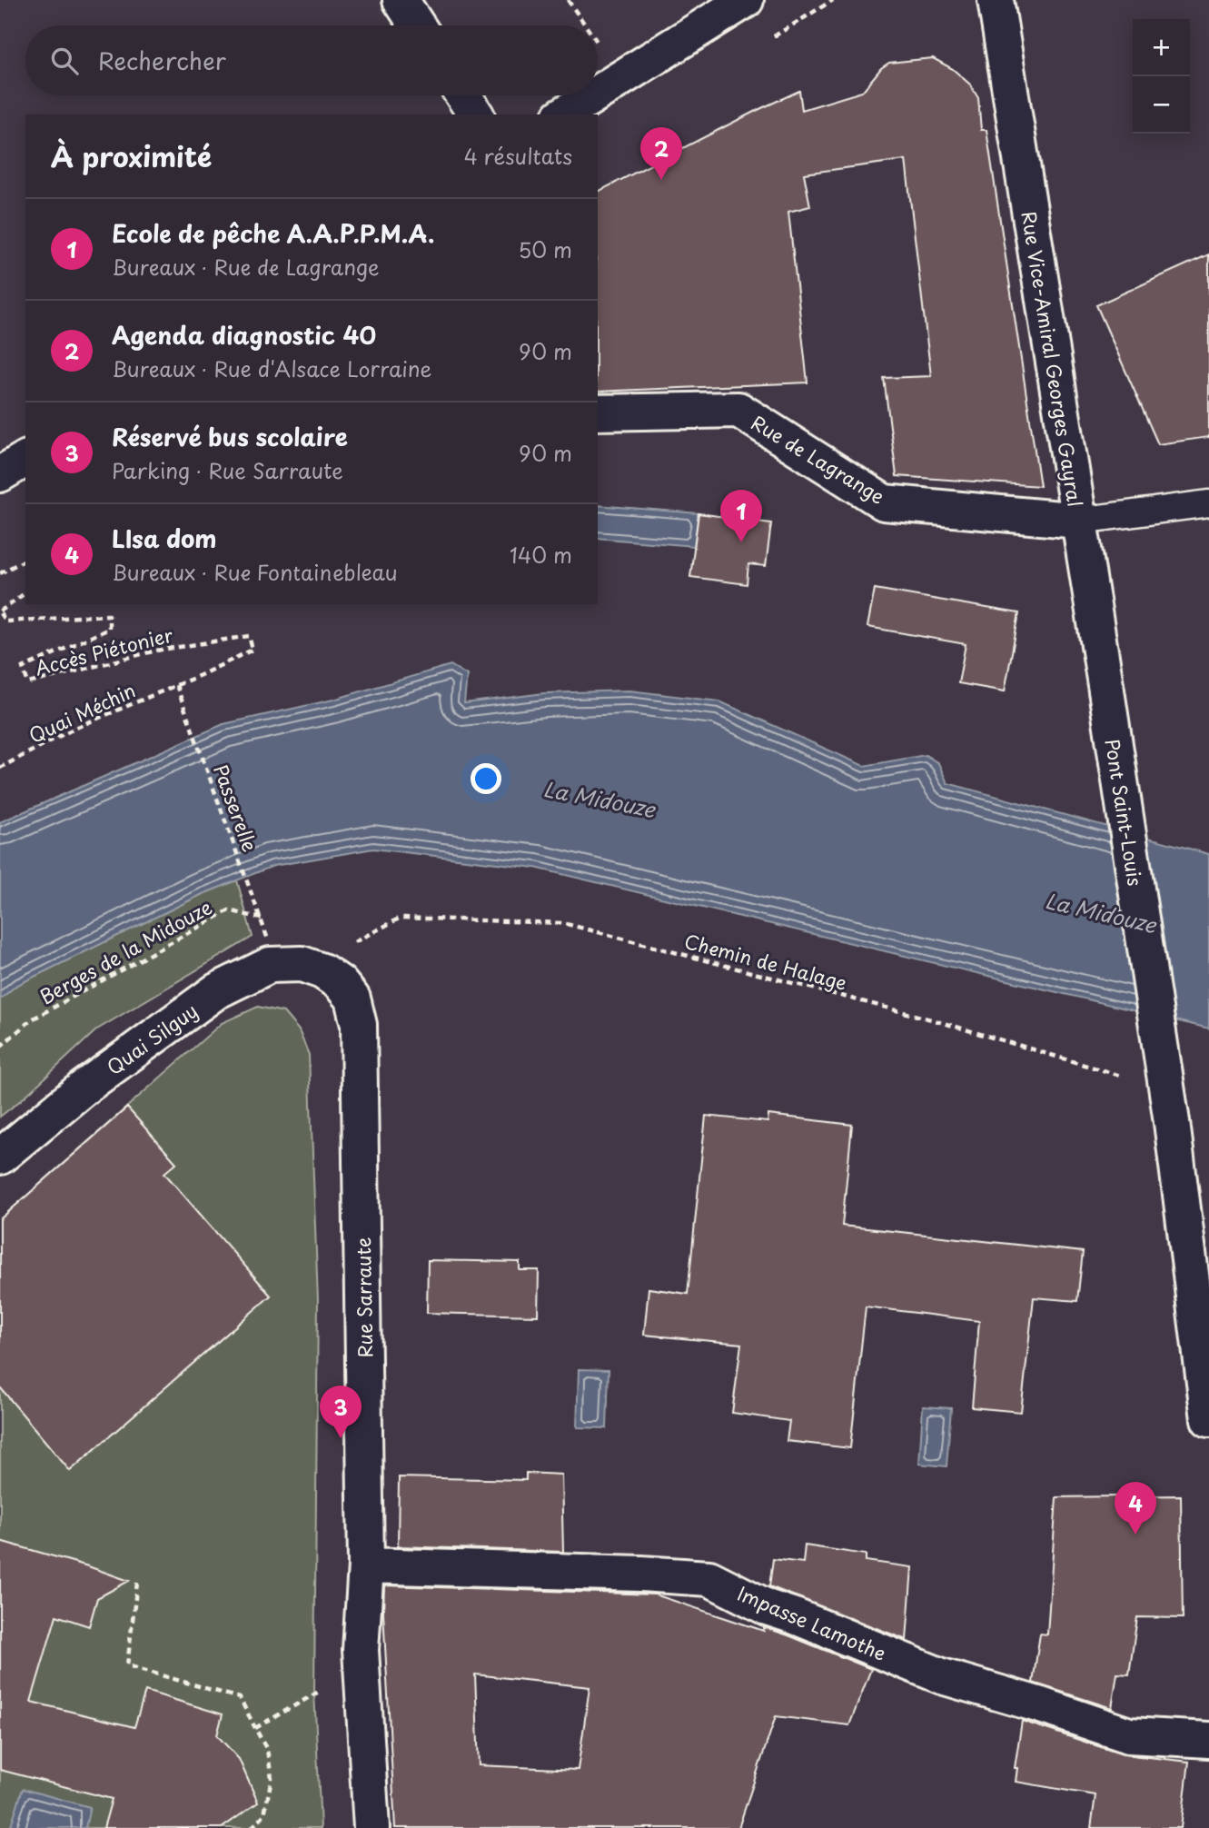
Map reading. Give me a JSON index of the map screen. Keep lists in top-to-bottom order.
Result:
{
  "streets": {
    "street": [
      "Rue Vice-Amiral Georges Gayral",
      "Rue de Lagrange",
      "Pont Saint-Louis",
      "Quai Silguy",
      "Rue Sarraute",
      "Impasse Lamothe"
    ],
    "path": [
      "Accès Piétonier",
      "Quai Méchin",
      "Passerelle",
      "Berges de la Midouze",
      "Chemin de Halage"
    ]
  },
  "crossings": [
    ["Rue Vice-Amiral Georges Gayral", "Rue de Lagrange"],
    ["Rue Vice-Amiral Georges Gayral", "Pont Saint-Louis"],
    ["Accès Piétonier", "Quai Méchin"],
    ["Accès Piétonier", "Passerelle"],
    ["Quai Méchin", "Passerelle"],
    ["Chemin de Halage", "Quai Silguy"],
    ["Chemin de Halage", "Rue Sarraute"],
    ["Quai Silguy", "Rue Sarraute"],
    ["Rue Sarraute", "Impasse Lamothe"]
  ],
  "water": ["La Midouze"],
  "page": {
    "map_buttons": ["+", "−"],
    "search": "Rechercher",
    "heading": ["À proximité", "4 résultats"],
    "pins": [
      "2",
      "1",
      "3",
      "4"
    ],
    "list": [
      {
        "mark": "1",
        "name": "Ecole de pêche A.A.P.P.M.A.",
        "note": "Bureaux · Rue de Lagrange",
        "value": "50 m"
      },
      {
        "mark": "2",
        "name": "Agenda diagnostic 40",
        "note": "Bureaux · Rue d'Alsace Lorraine",
        "value": "90 m"
      },
      {
        "mark": "3",
        "name": "Réservé bus scolaire",
        "note": "Parking · Rue Sarraute",
        "value": "90 m"
      },
      {
        "mark": "4",
        "name": "LIsa dom",
        "note": "Bureaux · Rue Fontainebleau",
        "value": "140 m"
      }
    ]
  }
}
